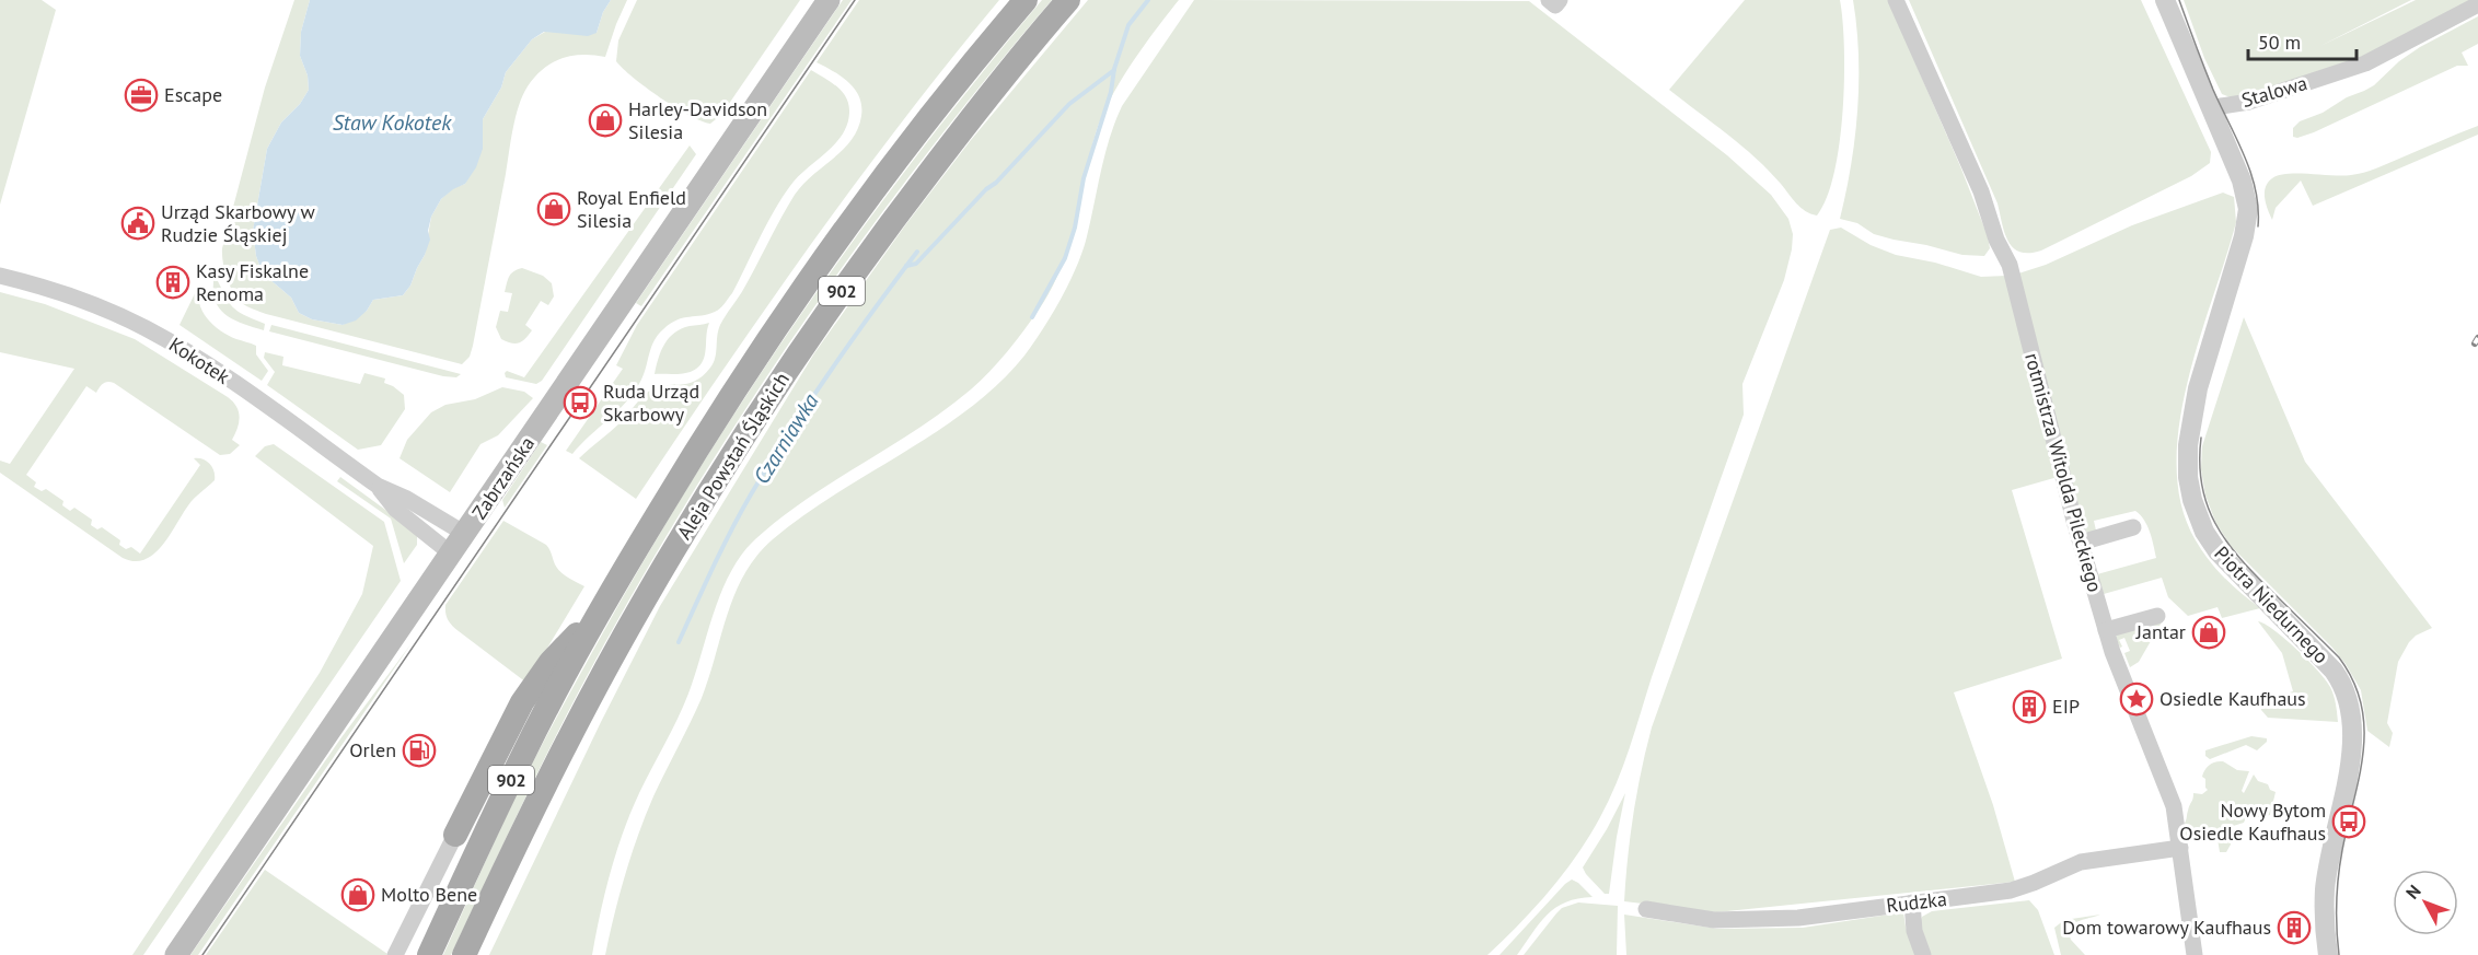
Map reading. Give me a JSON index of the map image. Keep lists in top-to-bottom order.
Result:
{
  "streets": {
    "main road": ["902", "Aleja Powstań Śląskich", "Zabrzańska"],
    "street": [
      "Stalowa",
      "Kokotek",
      "rotmistrza Witolda Pileckiego",
      "Piotra Niedurnego",
      "Rudzka"
    ]
  },
  "crossings": [
    ["Stalowa", "Piotra Niedurnego"],
    ["Kokotek", "Zabrzańska"],
    ["rotmistrza Witolda Pileckiego", "Rudzka"]
  ],
  "water": ["Staw Kokotek", "Czarniawka"],
  "places": {
    "office": ["Escape"],
    "shop": [
      "Harley-Davidson Silesia",
      "Royal Enfield Silesia",
      "Jantar",
      "Molto Bene"
    ],
    "public building": ["Urząd Skarbowy w Rudzie Śląskiej"],
    "building": ["Kasy Fiskalne Renoma", "EIP", "Dom towarowy Kaufhaus"],
    "bus stop": ["Ruda Urząd Skarbowy", "Nowy Bytom Osiedle Kaufhaus"],
    "place": ["Osiedle Kaufhaus"],
    "fuel station": ["Orlen"]
  },
  "scale_bar": "50 m",
  "north": "top left"
}
